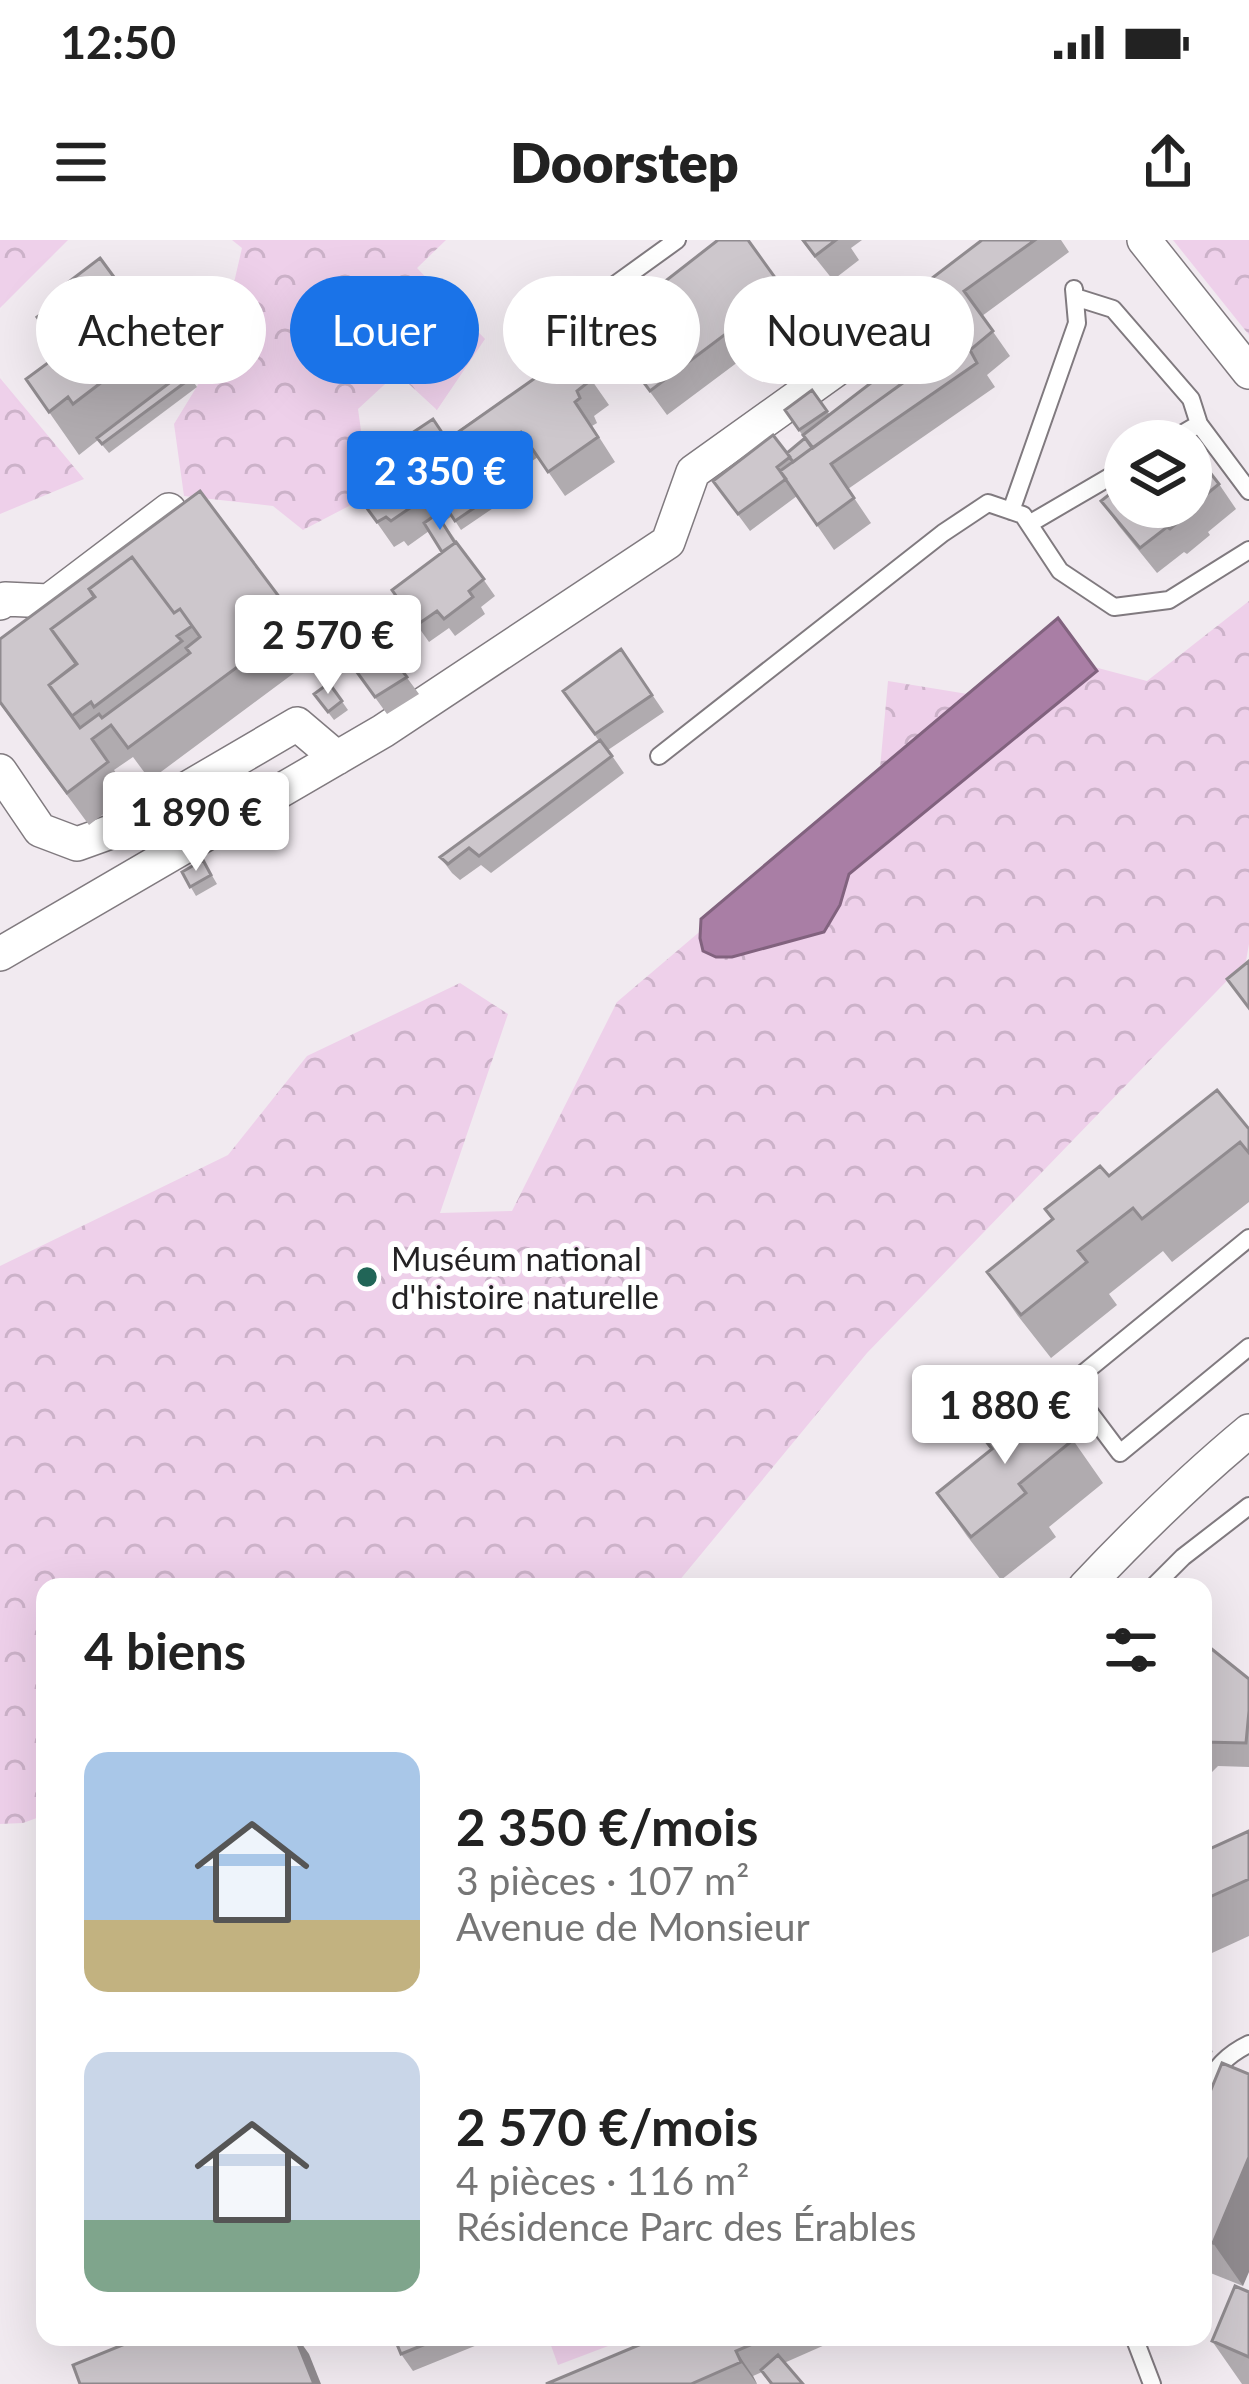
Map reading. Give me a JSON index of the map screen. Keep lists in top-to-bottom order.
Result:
{
  "places": ["Muséum national d'histoire naturelle"],
  "page": {
    "status": "12:50",
    "header": "Doorstep",
    "chip": [
      "Acheter",
      "Louer",
      "Filtres",
      "Nouveau"
    ],
    "price": [
      "2 350 €",
      "2 570 €",
      "1 890 €",
      "1 880 €"
    ],
    "heading": "4 biens",
    "list": [
      {
        "name": "2 350 €/mois",
        "note": "3 pièces · 107 m² · Avenue de Monsieur"
      },
      {
        "name": "2 570 €/mois",
        "note": "4 pièces · 116 m² · Résidence Parc des Érables"
      }
    ]
  }
}
